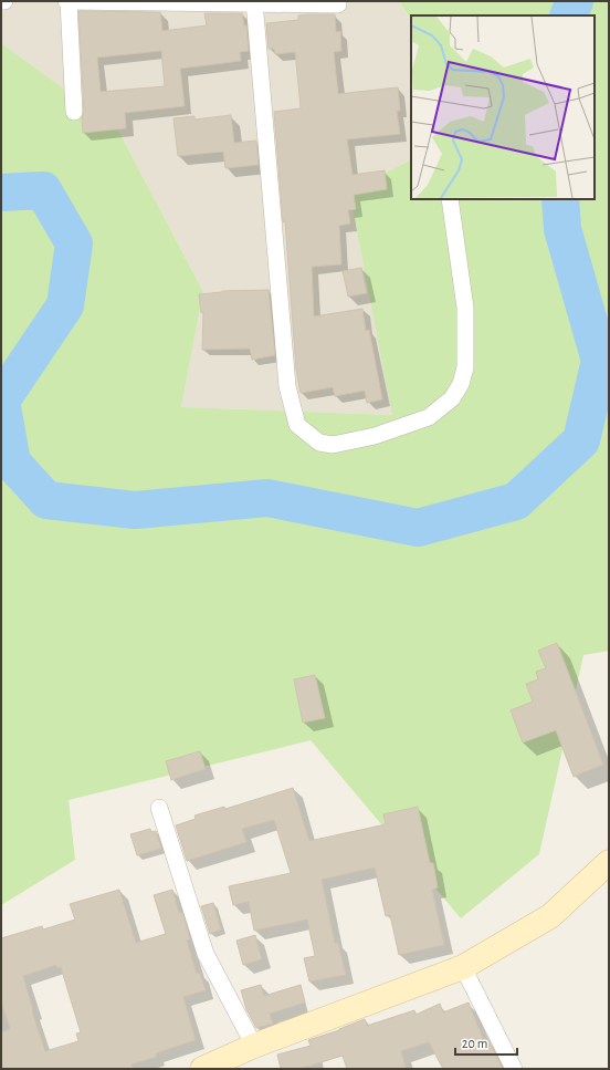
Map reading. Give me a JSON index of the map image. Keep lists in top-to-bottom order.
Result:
{
  "scale_bar": "20 m"
}
